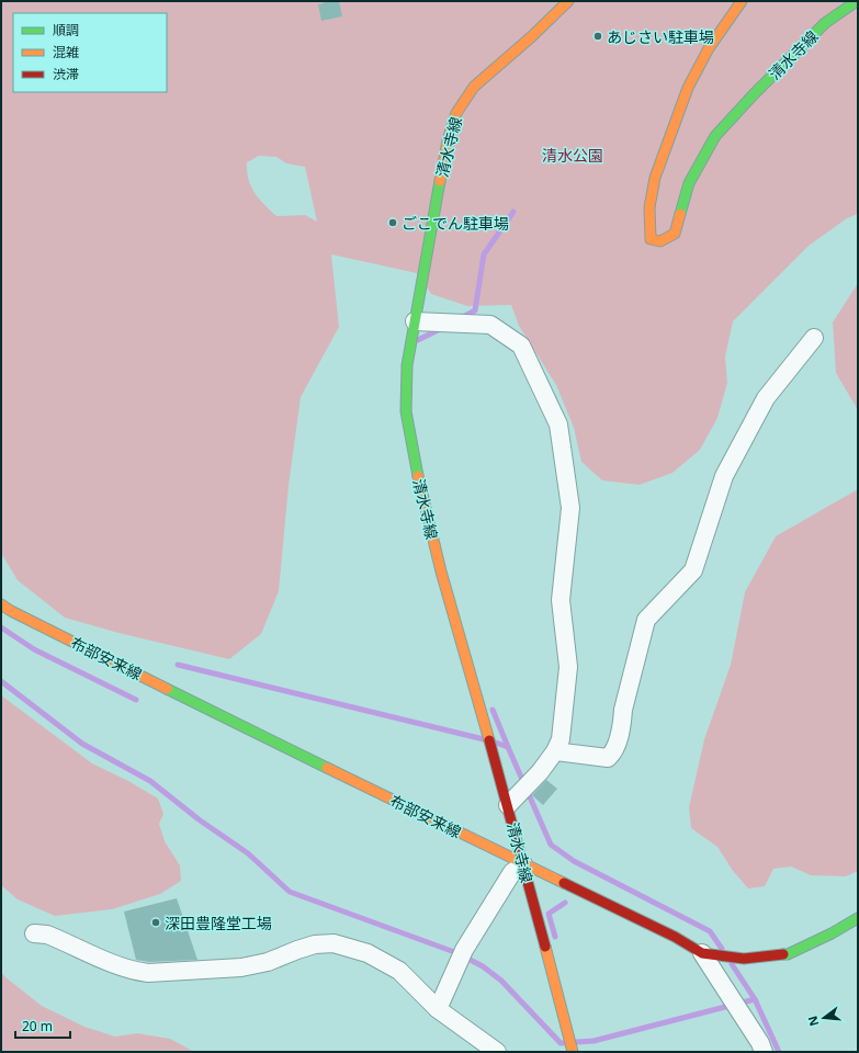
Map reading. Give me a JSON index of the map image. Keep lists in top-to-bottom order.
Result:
{
  "streets": {
    "main road": ["清水寺線", "布部安来線"]
  },
  "crossings": [
    ["清水寺線", "布部安来線"]
  ],
  "parks": ["清水公園"],
  "places": ["あじさい駐車場", "ごこでん駐車場", "深田豊隆堂工場"],
  "legend": ["順調", "混雑", "渋滞"],
  "scale_bar": "20 m",
  "north": "left"
}
